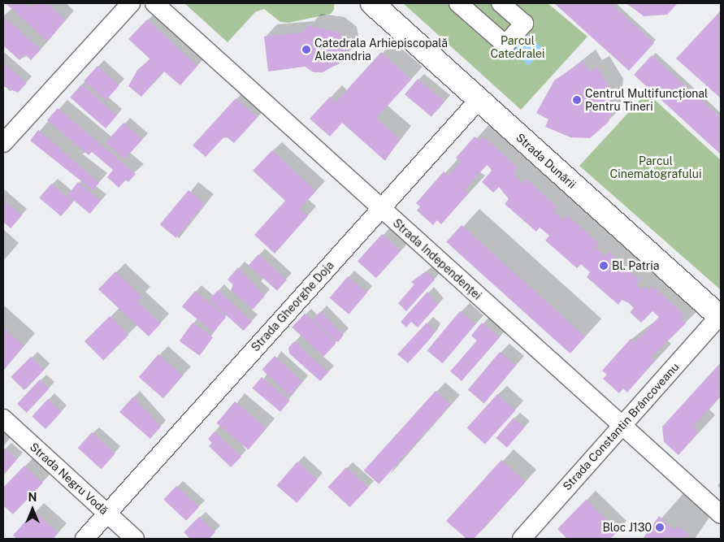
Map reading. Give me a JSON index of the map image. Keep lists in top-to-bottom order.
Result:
{
  "streets": {
    "main road": ["Strada Dunării"],
    "street": [
      "Strada Independenței",
      "Strada Gheorghe Doja",
      "Strada Constantin Brâncoveanu",
      "Strada Negru Vodă"
    ]
  },
  "crossings": [
    ["Strada Dunării", "Strada Gheorghe Doja"],
    ["Strada Dunării", "Strada Constantin Brâncoveanu"],
    ["Strada Independenței", "Strada Gheorghe Doja"],
    ["Strada Independenței", "Strada Constantin Brâncoveanu"],
    ["Strada Gheorghe Doja", "Strada Negru Vodă"]
  ],
  "parks": ["Parcul Catedralei", "Parcul Cinematografului"],
  "places": [
    "Catedrala Arhiepiscopală Alexandria",
    "Centrul Multifuncțional Pentru Tineri",
    "Bl. Patria",
    "Bloc J130"
  ],
  "north": "top"
}
